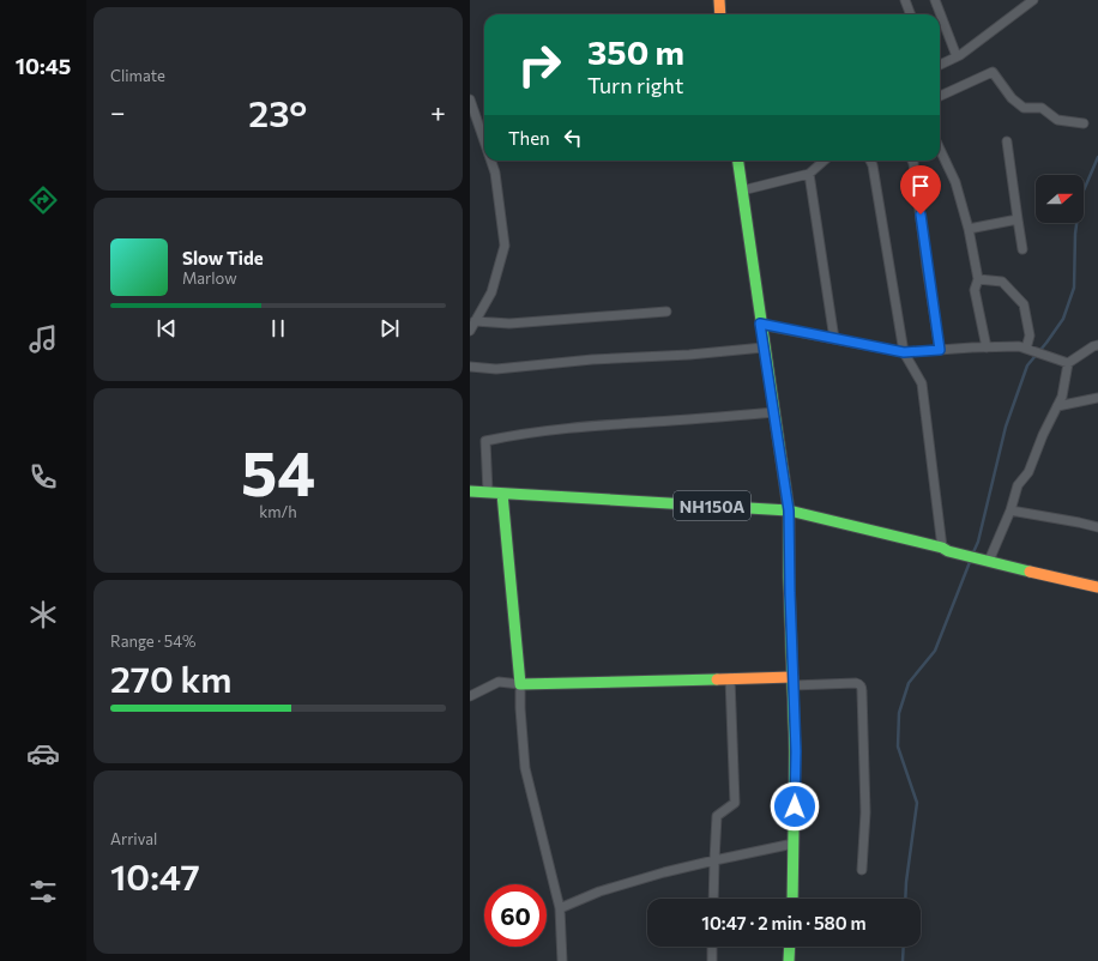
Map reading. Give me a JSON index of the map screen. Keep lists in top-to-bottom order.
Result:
{
  "streets": {
    "main road": ["NH150A"]
  },
  "north": "right",
  "page": {
    "tabs": "10:45",
    "tile": [
      "Climate",
      ["54", "km/h"],
      ["Range · 54%", "270 km"],
      ["Arrival", "10:47"]
    ],
    "turn": ["350 m", "Turn right"],
    "heat": ["−", "23°", "+"],
    "then": "Then",
    "song": ["Slow Tide", "Marlow"],
    "limit": "60",
    "trip": "10:47 · 2 min · 580 m"
  }
}
